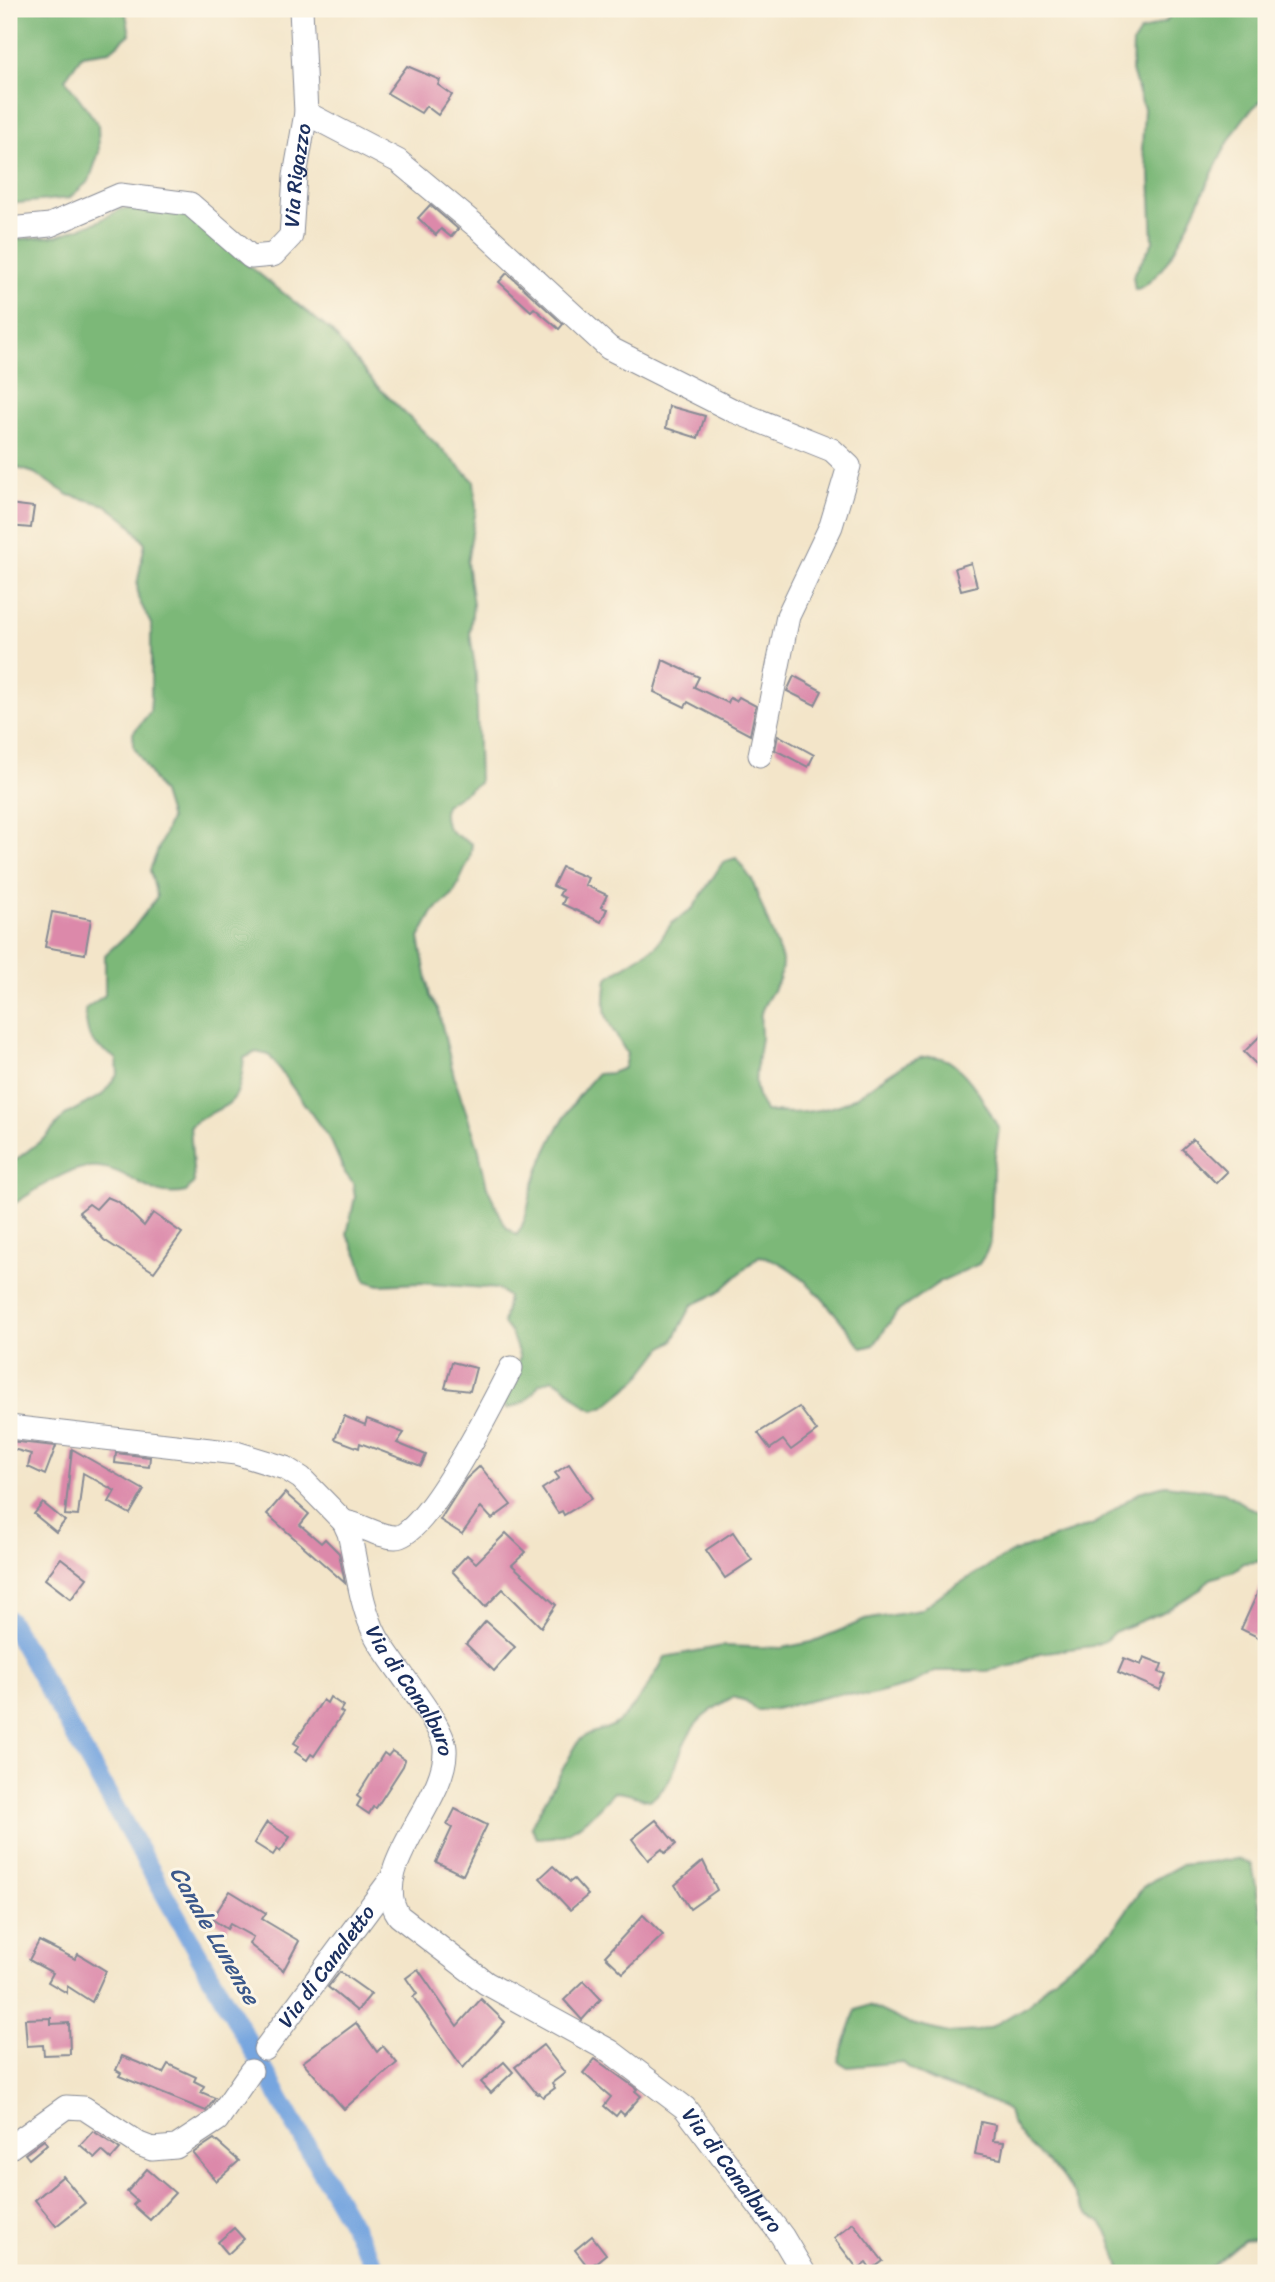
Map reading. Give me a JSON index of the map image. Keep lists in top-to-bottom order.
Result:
{
  "streets": {
    "street": ["Via Rigazzo", "Via di Canalburo", "Via di Canaletto"]
  },
  "crossings": [
    ["Via di Canalburo", "Via di Canaletto"]
  ],
  "water": ["Canale Lunense"]
}
